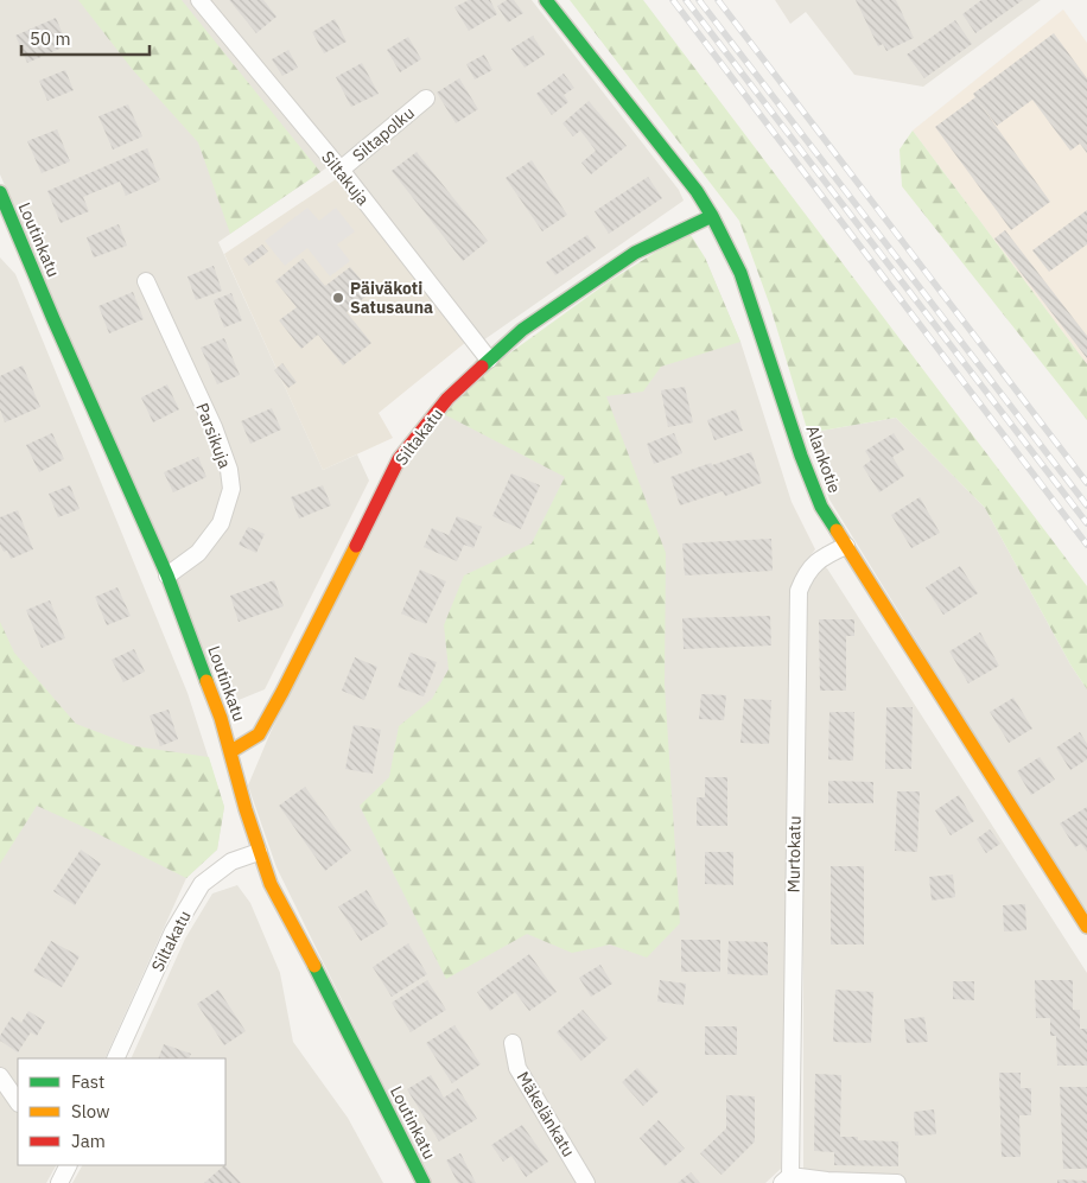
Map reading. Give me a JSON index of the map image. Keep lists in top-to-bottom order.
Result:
{
  "streets": {
    "street": [
      "Siltapolku",
      "Siltakuja",
      "Loutinkatu",
      "Parsikuja",
      "Siltakatu",
      "Alankotie",
      "Murtokatu",
      "Mäkelänkatu"
    ]
  },
  "crossings": [
    ["Siltapolku", "Siltakuja"],
    ["Siltakuja", "Siltakatu"],
    ["Loutinkatu", "Parsikuja"],
    ["Loutinkatu", "Siltakatu"],
    ["Siltakatu", "Alankotie"],
    ["Alankotie", "Murtokatu"]
  ],
  "places": ["Päiväkoti Satusauna"],
  "legend": ["Fast", "Slow", "Jam"],
  "scale_bar": "50 m"
}
